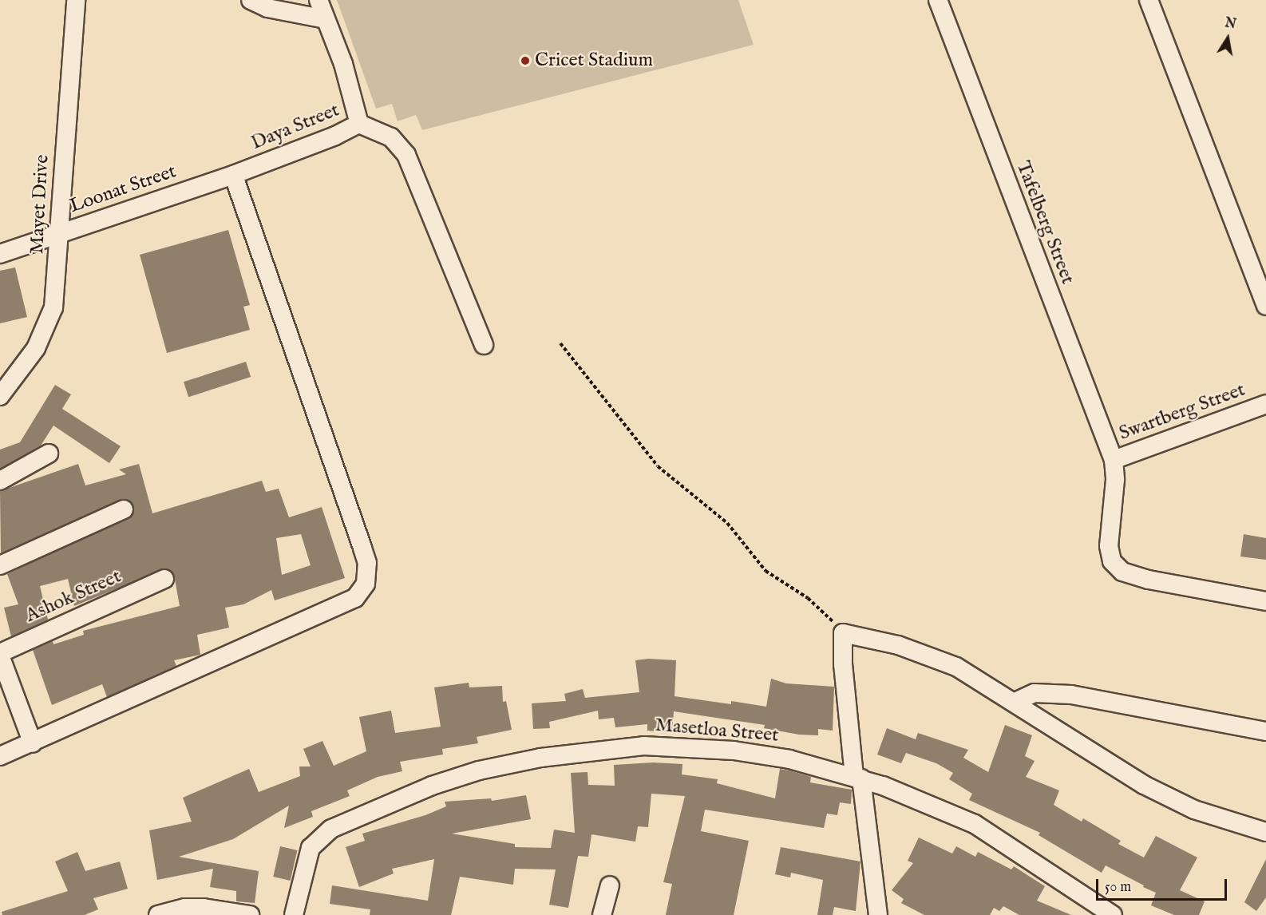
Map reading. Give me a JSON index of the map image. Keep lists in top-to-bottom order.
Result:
{
  "streets": {
    "street": [
      "Daya Street",
      "Loonat Street",
      "Mayet Drive",
      "Tafelberg Street",
      "Swartberg Street",
      "Ashok Street",
      "Masetloa Street"
    ]
  },
  "crossings": [
    ["Daya Street", "Loonat Street"],
    ["Loonat Street", "Mayet Drive"],
    ["Tafelberg Street", "Swartberg Street"]
  ],
  "places": ["Cricet Stadium"],
  "scale_bar": "50 m",
  "north": "top"
}
